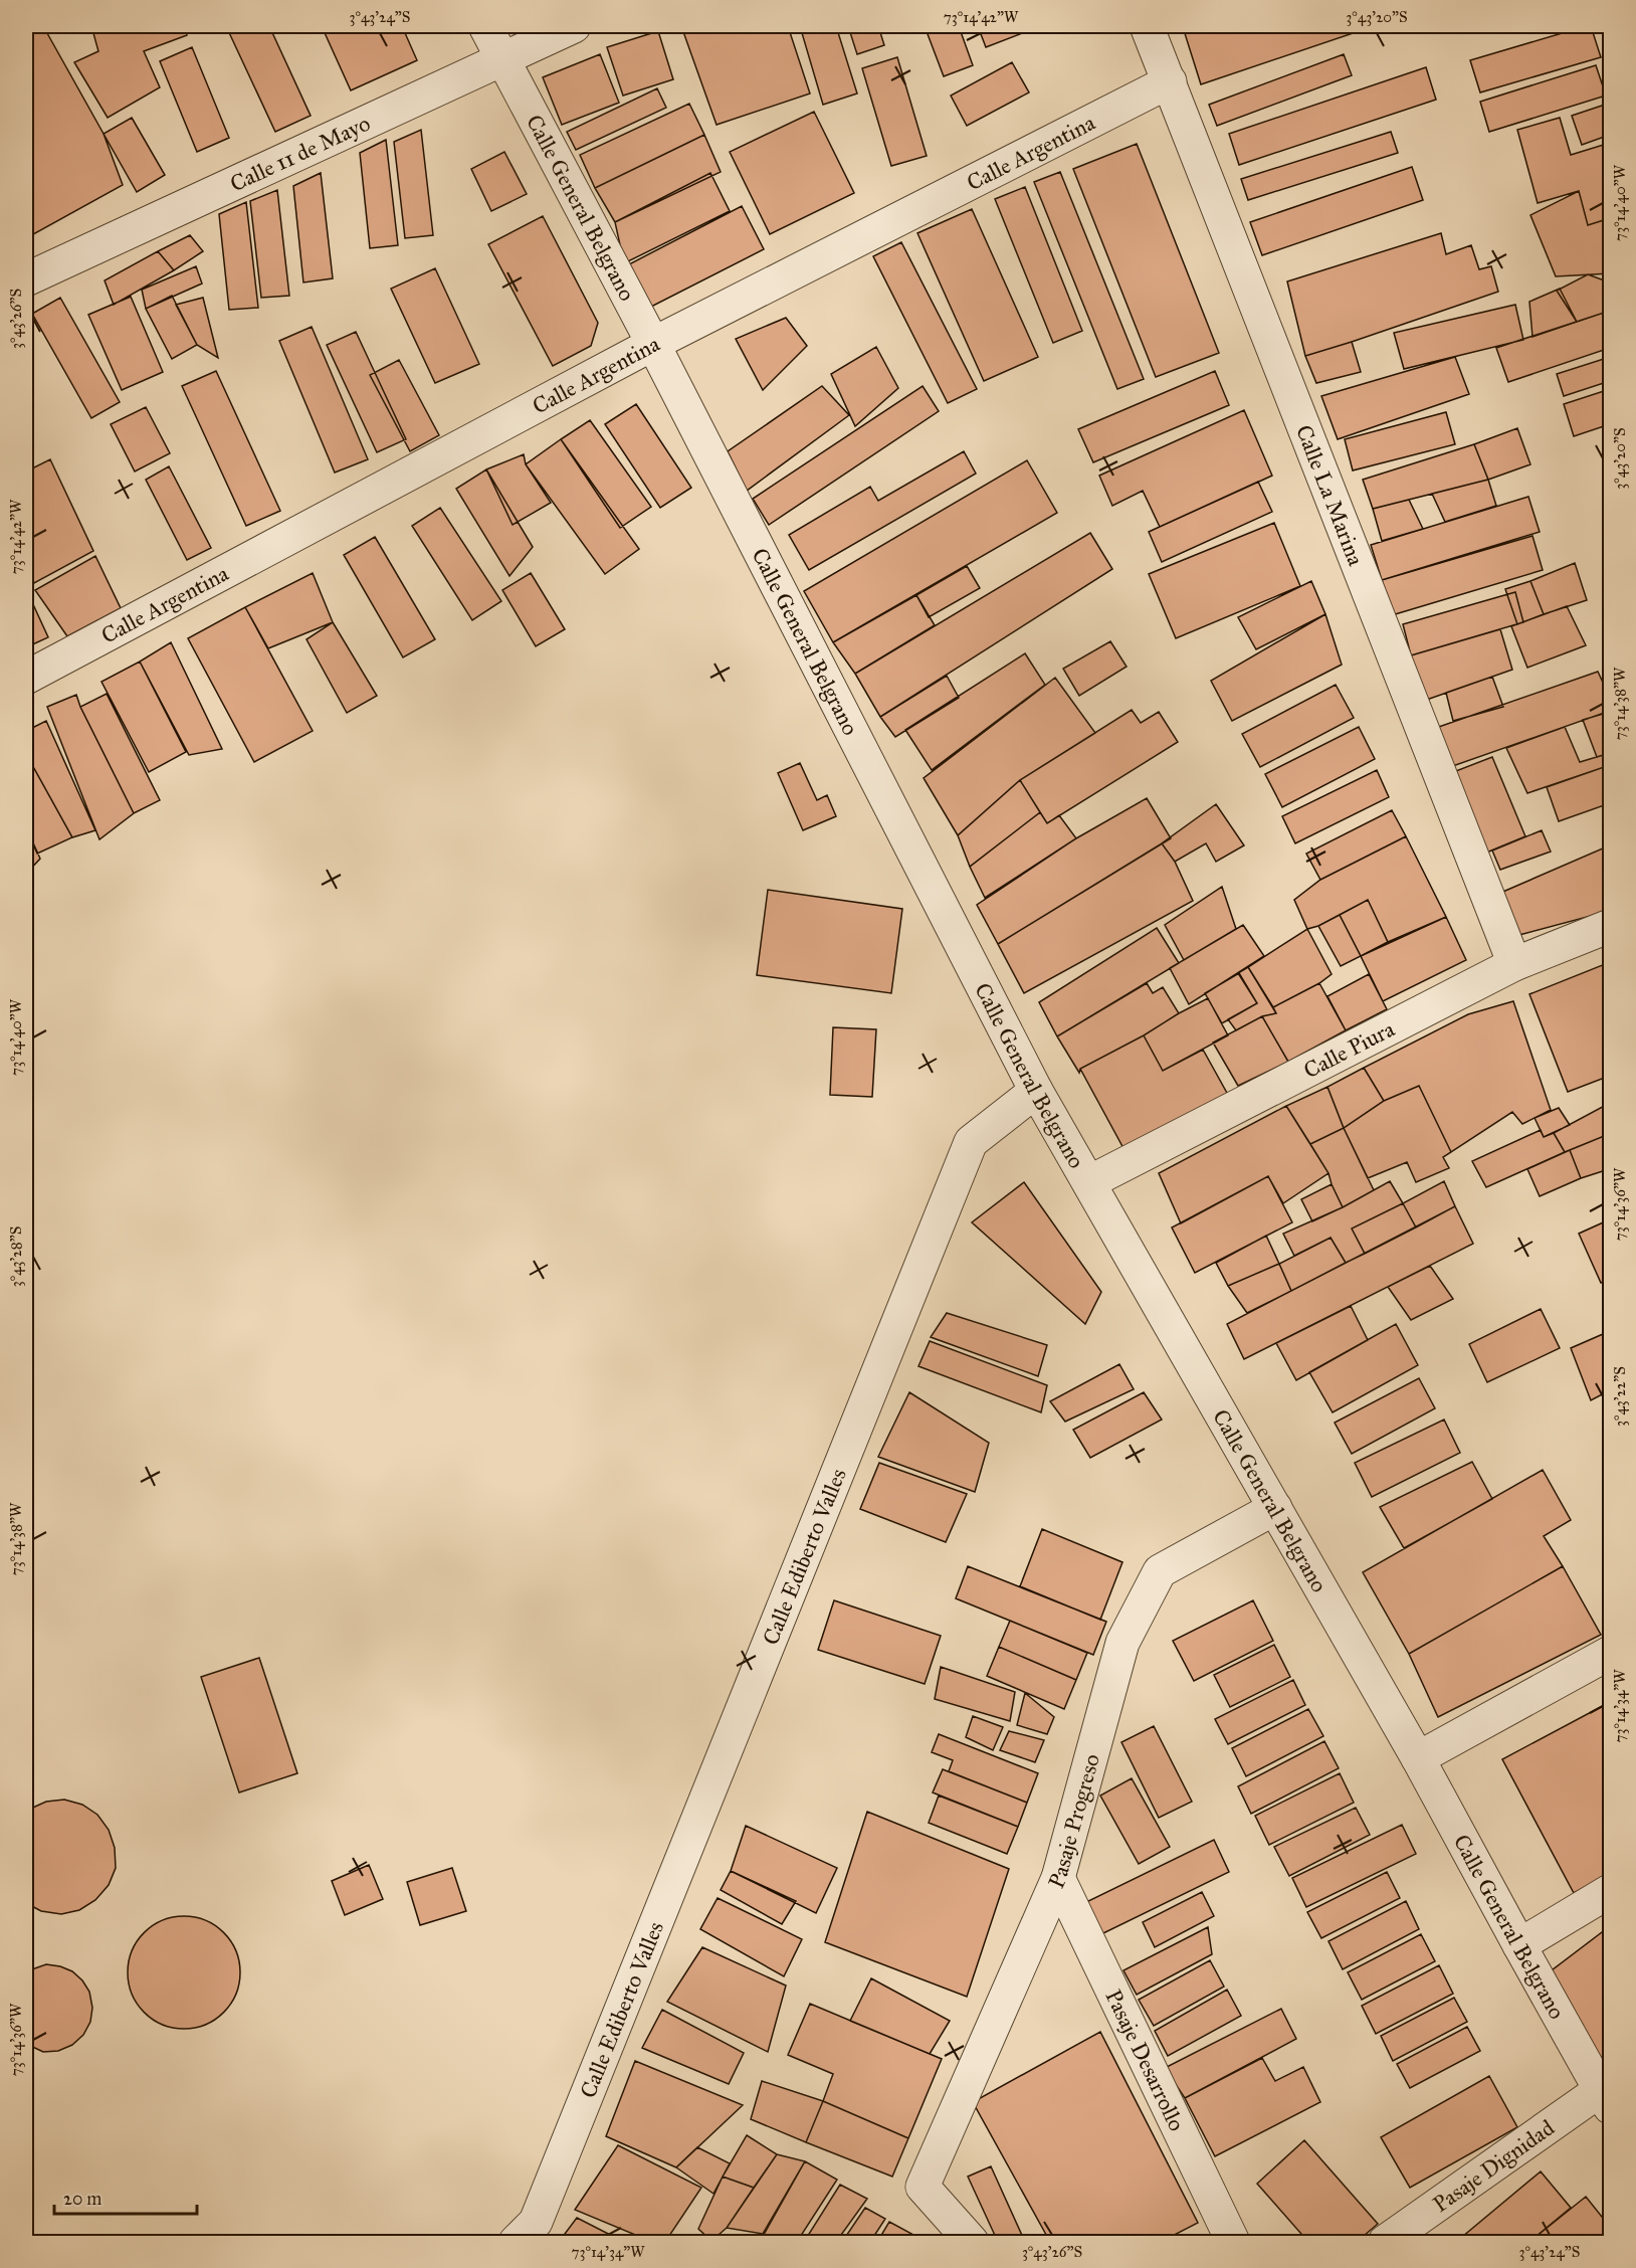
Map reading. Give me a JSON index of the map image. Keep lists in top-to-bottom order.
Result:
{
  "streets": {
    "street": [
      "Calle 11 de Mayo",
      "Calle Argentina",
      "Calle General Belgrano",
      "Calle La Marina",
      "Calle Piura",
      "Calle Ediberto Valles",
      "Pasaje Progreso",
      "Pasaje Desarrollo",
      "Pasaje Dignidad"
    ]
  },
  "crossings": [
    ["Calle 11 de Mayo", "Calle General Belgrano"],
    ["Calle Argentina", "Calle General Belgrano"],
    ["Calle Argentina", "Calle La Marina"],
    ["Calle General Belgrano", "Calle Piura"],
    ["Calle General Belgrano", "Calle Ediberto Valles"],
    ["Calle General Belgrano", "Pasaje Progreso"],
    ["Calle General Belgrano", "Pasaje Dignidad"],
    ["Calle La Marina", "Calle Piura"],
    ["Pasaje Progreso", "Pasaje Desarrollo"]
  ],
  "scale_bar": "20 m",
  "coordinates": [
    "3°43'24\"S",
    "73°14'42\"W",
    "3°43'20\"S",
    "73°14'40\"W",
    "3°43'26\"S",
    "73°14'38\"W",
    "73°14'36\"W",
    "3°43'28\"S",
    "3°43'22\"S",
    "73°14'34\"W"
  ]
}
